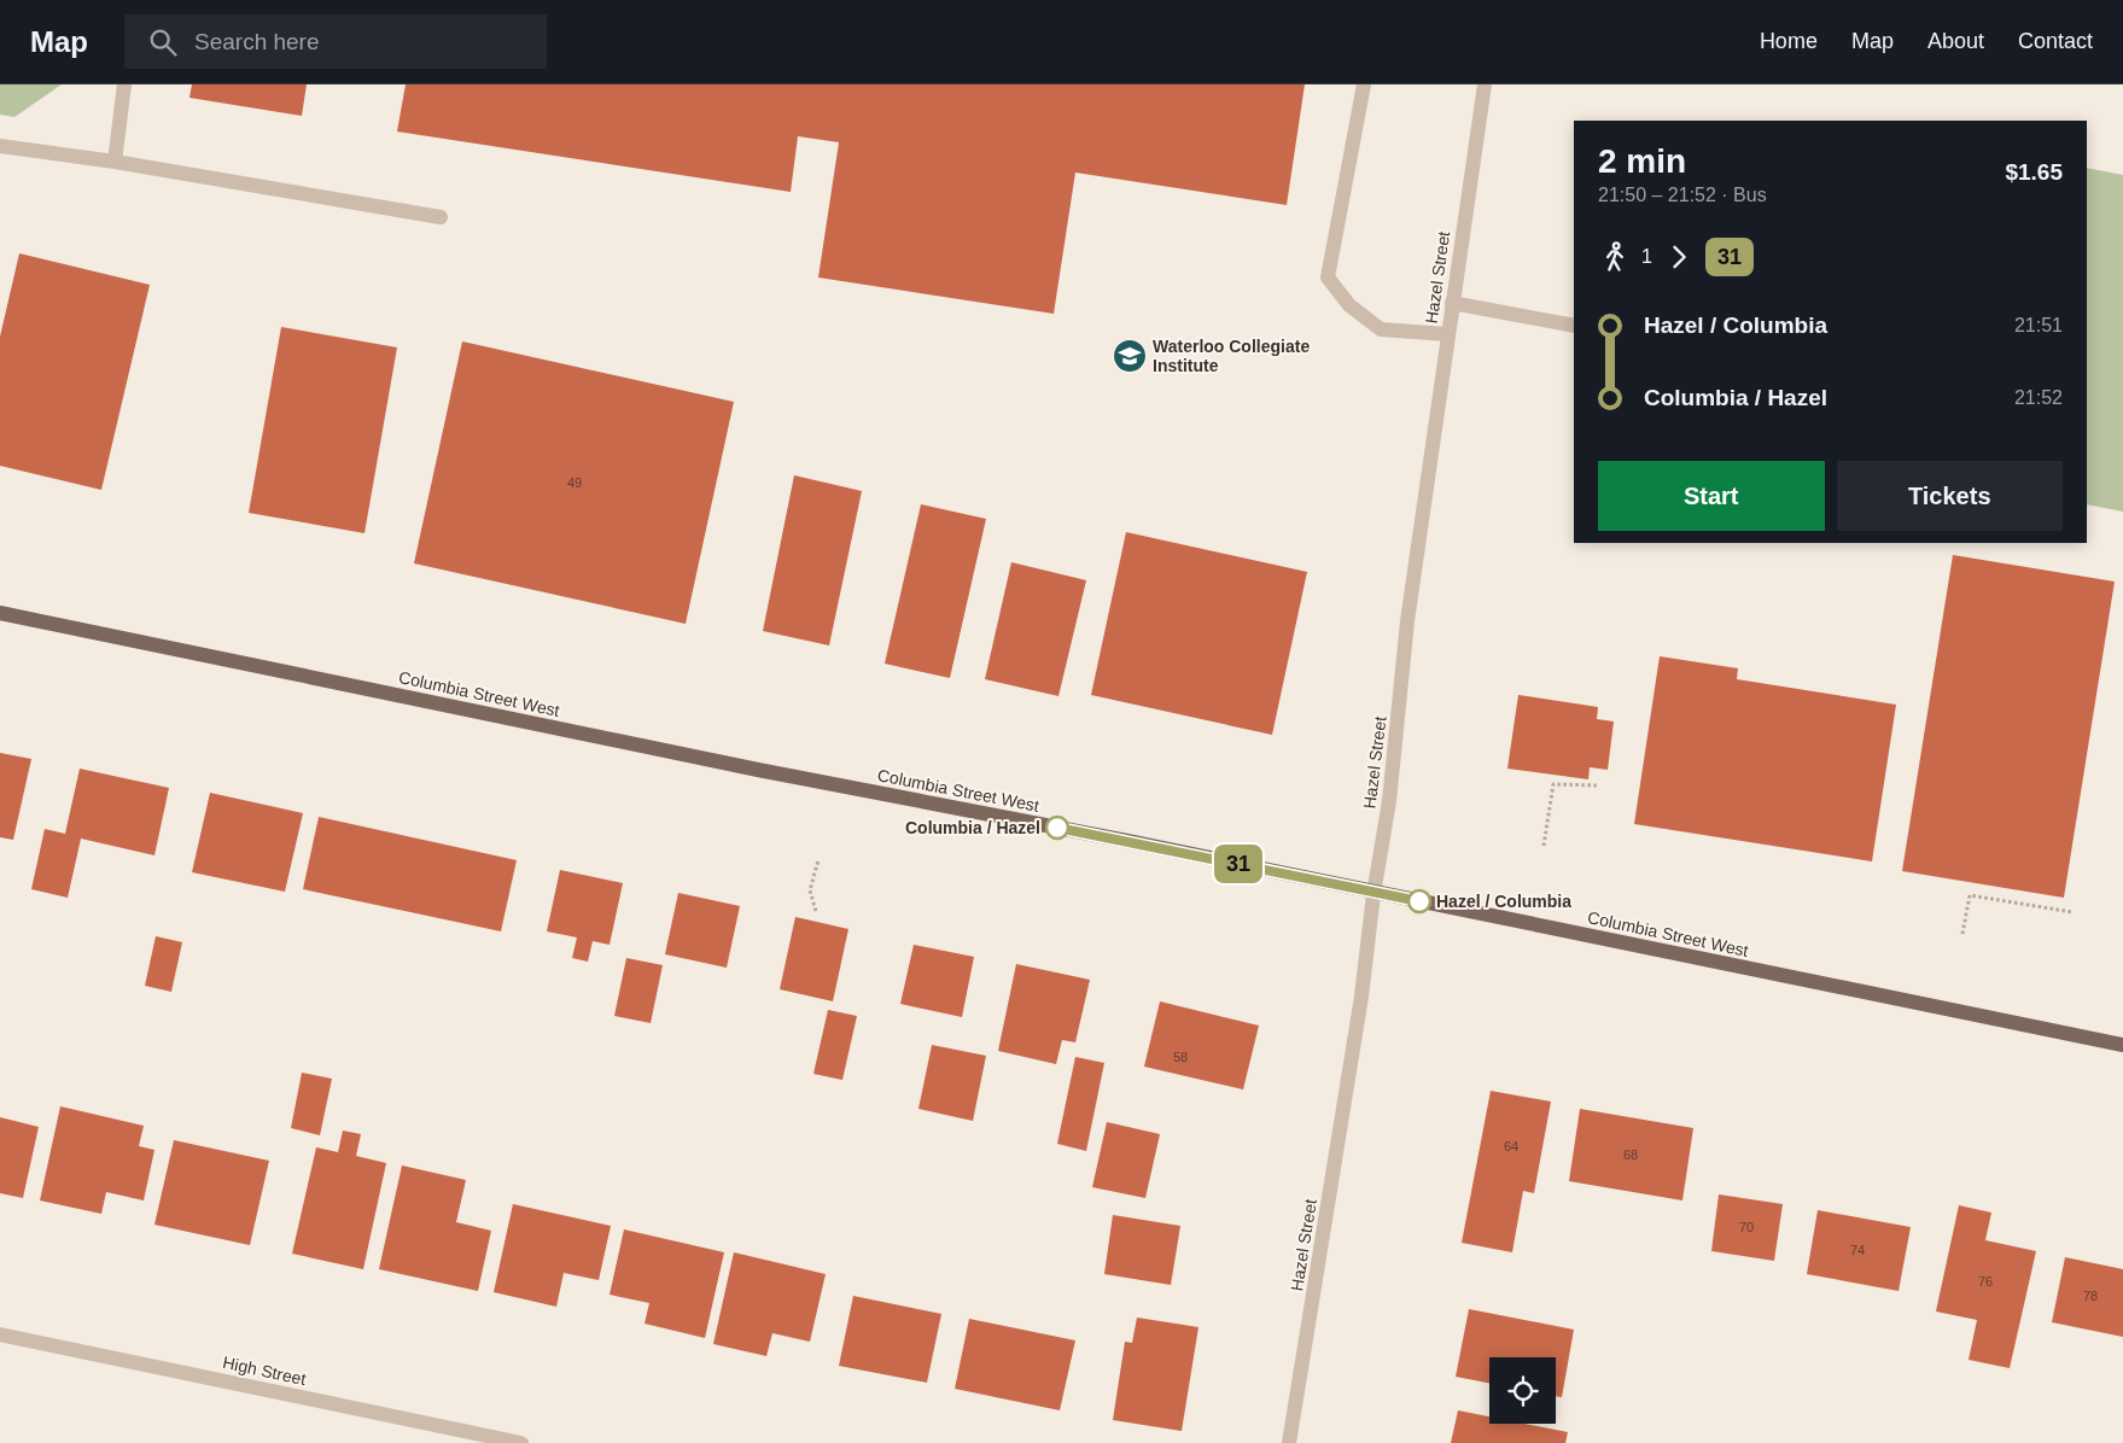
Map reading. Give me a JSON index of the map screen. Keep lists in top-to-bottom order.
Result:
{
  "streets": {
    "main road": ["Columbia Street West"],
    "street": ["Hazel Street", "High Street"]
  },
  "crossings": [
    ["Hazel Street", "Columbia Street West"]
  ],
  "places": {
    "school or university": ["Waterloo Collegiate Institute"],
    "other": ["Columbia / Hazel", "Hazel / Columbia"]
  },
  "lines": ["bus line 31"],
  "house_numbers": [
    "49",
    "58",
    "64",
    "68",
    "70",
    "74",
    "76",
    "78"
  ],
  "page": {
    "header": "Map",
    "search": "Search here",
    "nav": [
      "Home",
      "Map",
      "About",
      "Contact"
    ],
    "on_map": "31",
    "heading": ["2 min", "21:50 – 21:52 · Bus", "$1.65"],
    "legs": ["1", "31"],
    "list": [
      {
        "name": "Hazel / Columbia",
        "value": "21:51"
      },
      {
        "name": "Columbia / Hazel",
        "value": "21:52"
      }
    ],
    "buttons": ["Start", "Tickets"]
  }
}
